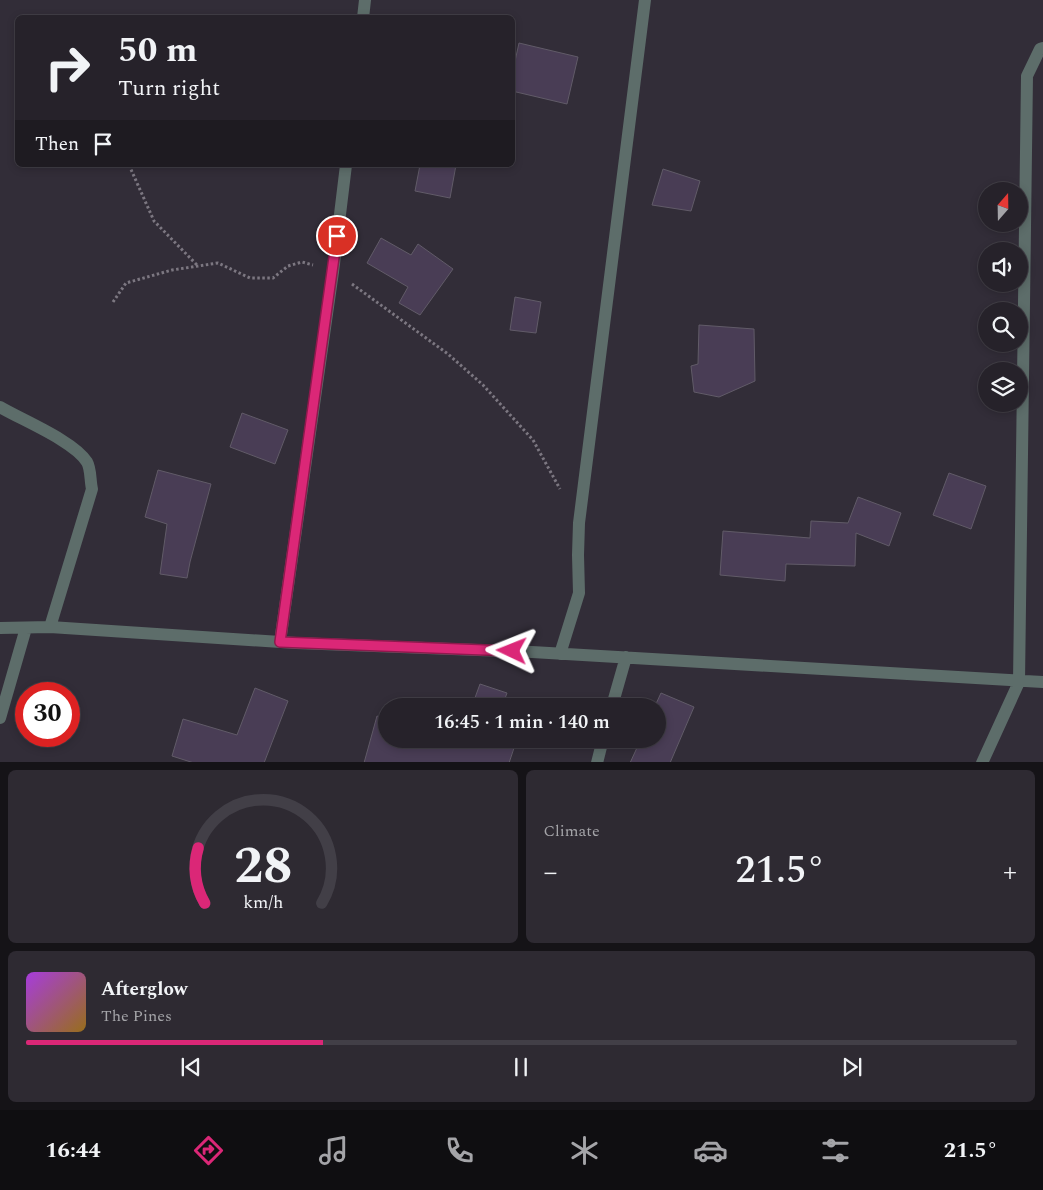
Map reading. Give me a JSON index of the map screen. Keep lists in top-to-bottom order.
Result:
{
  "north": "top",
  "page": {
    "turn": ["50 m", "Turn right"],
    "then": "Then",
    "limit": "30",
    "trip": "16:45 · 1 min · 140 m",
    "tile": "Climate",
    "heat": ["−", "21.5°", "+"],
    "song": ["Afterglow", "The Pines"],
    "tabs": ["16:44", "21.5°"],
    "gauge": ["28", "km/h"]
  }
}
